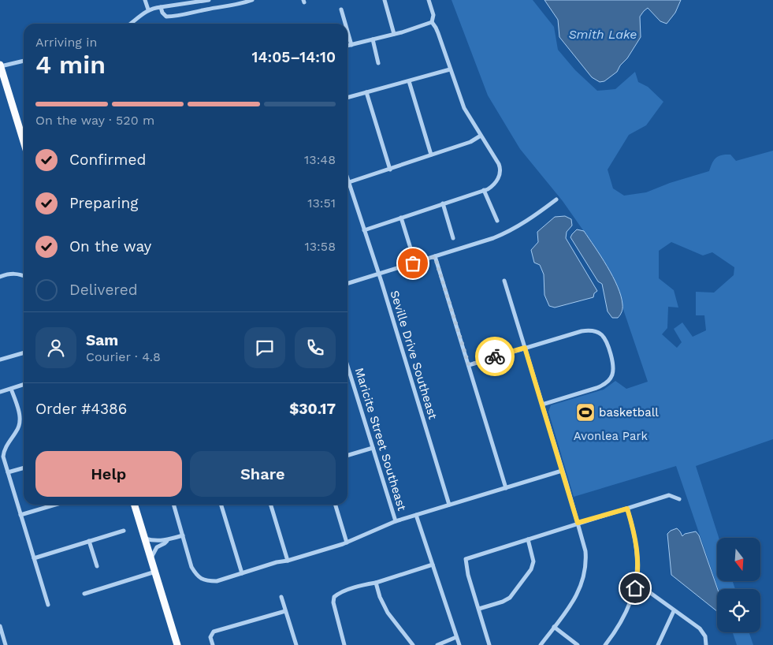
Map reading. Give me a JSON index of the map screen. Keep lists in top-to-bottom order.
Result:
{
  "streets": {
    "street": ["Seville Drive Southeast", "Maricite Street Southeast"]
  },
  "water": ["Smith Lake"],
  "parks": ["Avonlea Park"],
  "places": {
    "sports": ["basketball"]
  },
  "north": "bottom",
  "page": {
    "heading": ["4 min", "Arriving in", "14:05–14:10"],
    "panel": [
      "Sam",
      "Courier · 4.8",
      "Order #4386",
      "$30.17"
    ],
    "bar": "On the way · 520 m",
    "list": [
      ["Confirmed", "13:48"],
      ["Preparing", "13:51"],
      ["On the way", "13:58"],
      "Delivered"
    ],
    "buttons": ["Help", "Share"]
  }
}
